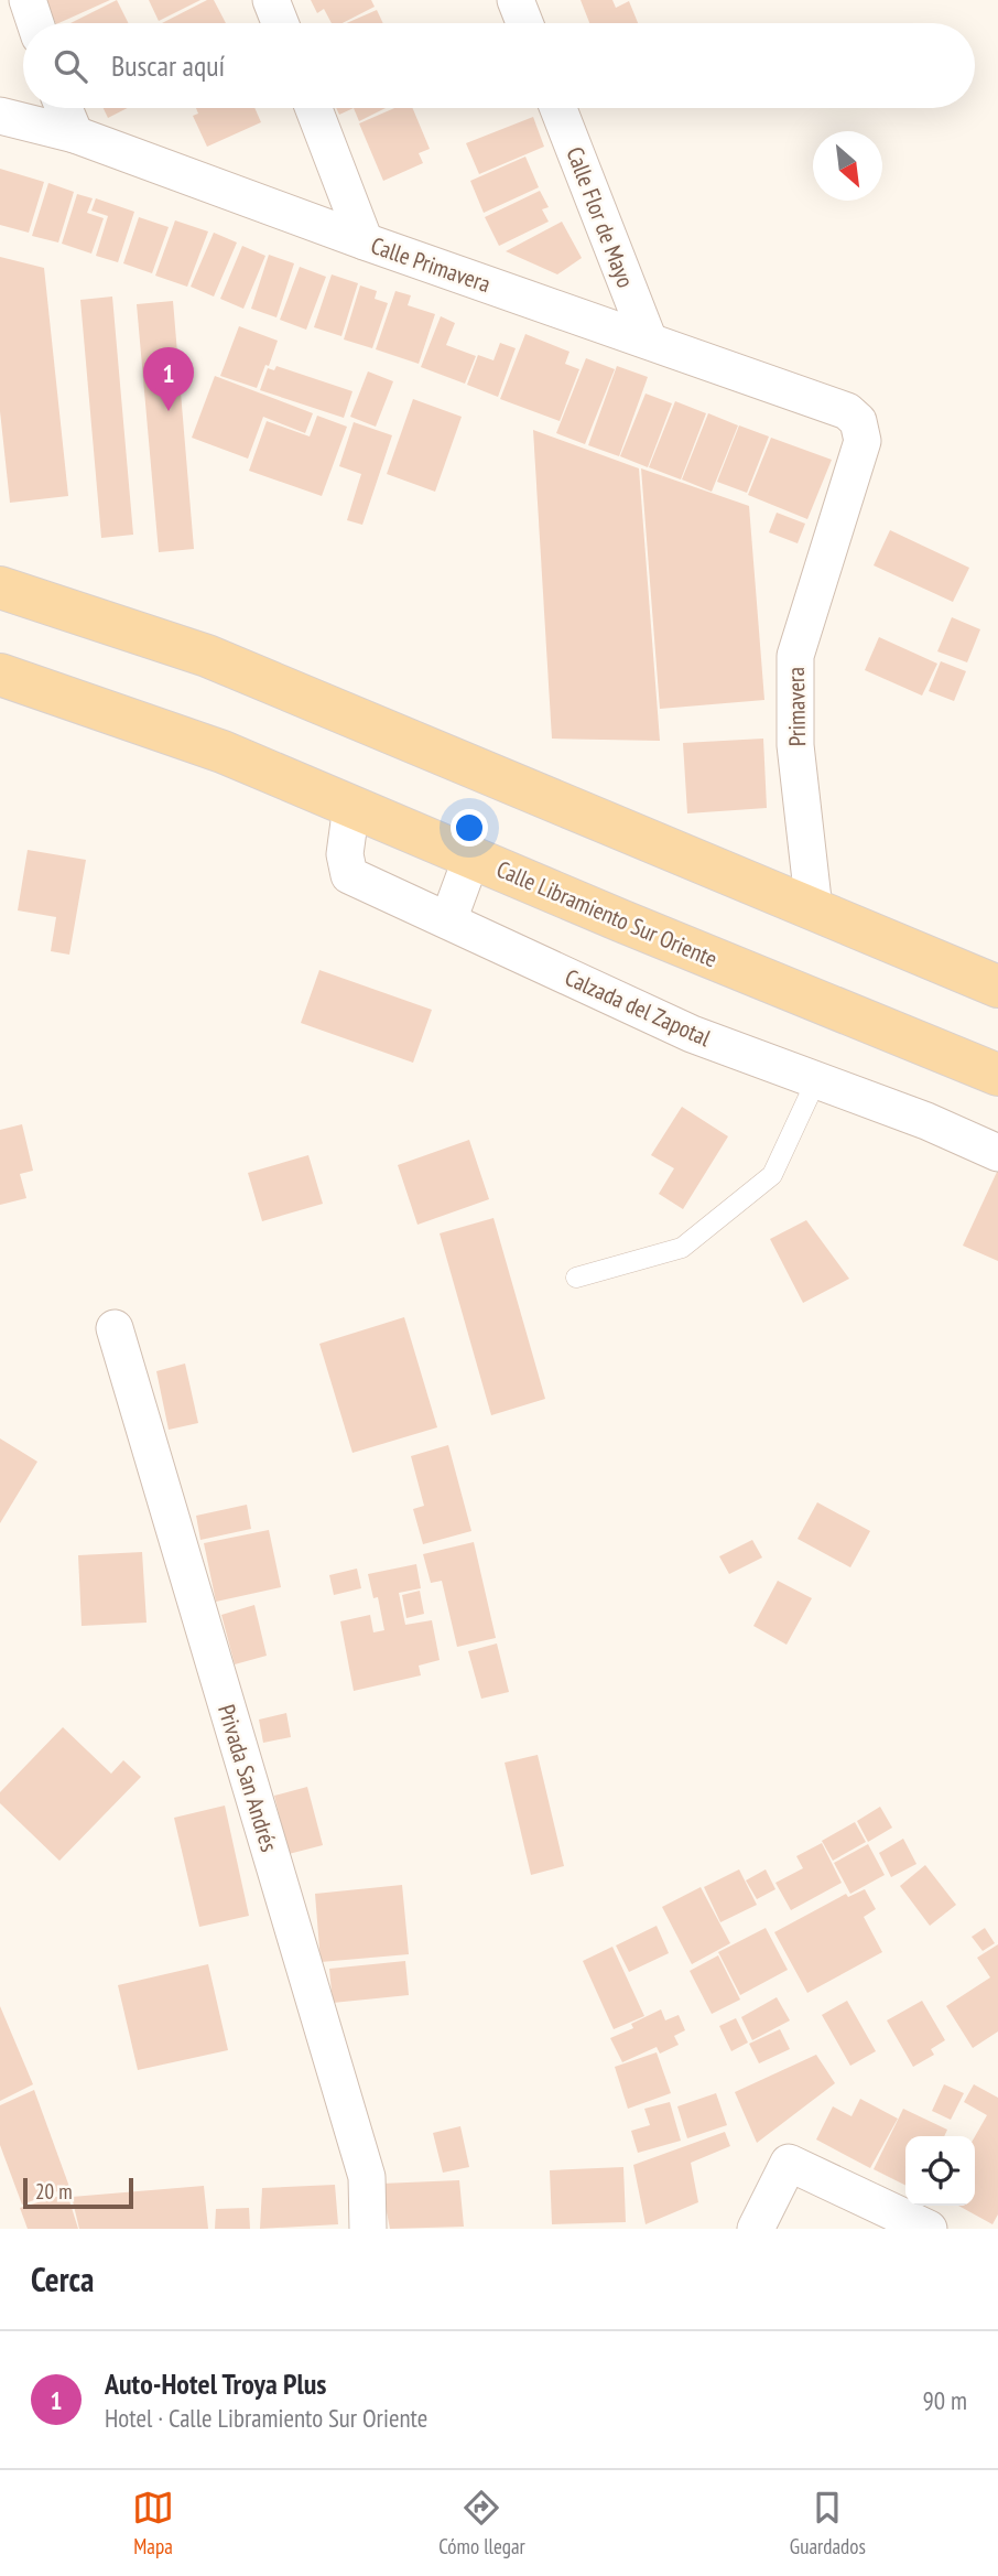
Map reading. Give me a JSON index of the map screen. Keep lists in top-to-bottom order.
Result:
{
  "streets": {
    "main road": ["Calle Libramiento Sur Oriente"],
    "street": [
      "Calle Flor de Mayo",
      "Calle Primavera",
      "Primavera",
      "Calzada del Zapotal",
      "Privada San Andrés"
    ]
  },
  "crossings": [
    ["Calle Flor de Mayo", "Calle Primavera"],
    ["Calle Primavera", "Primavera"],
    ["Calle Libramiento Sur Oriente", "Calzada del Zapotal"]
  ],
  "scale_bar": "20 m",
  "north": "bottom right",
  "page": {
    "search": "Buscar aquí",
    "pins": "1",
    "scale": "20 m",
    "heading": "Cerca",
    "list": [
      {
        "mark": "1",
        "name": "Auto-Hotel Troya Plus",
        "note": "Hotel · Calle Libramiento Sur Oriente",
        "value": "90 m"
      }
    ],
    "nav": ["Mapa", "Cómo llegar", "Guardados"]
  }
}
